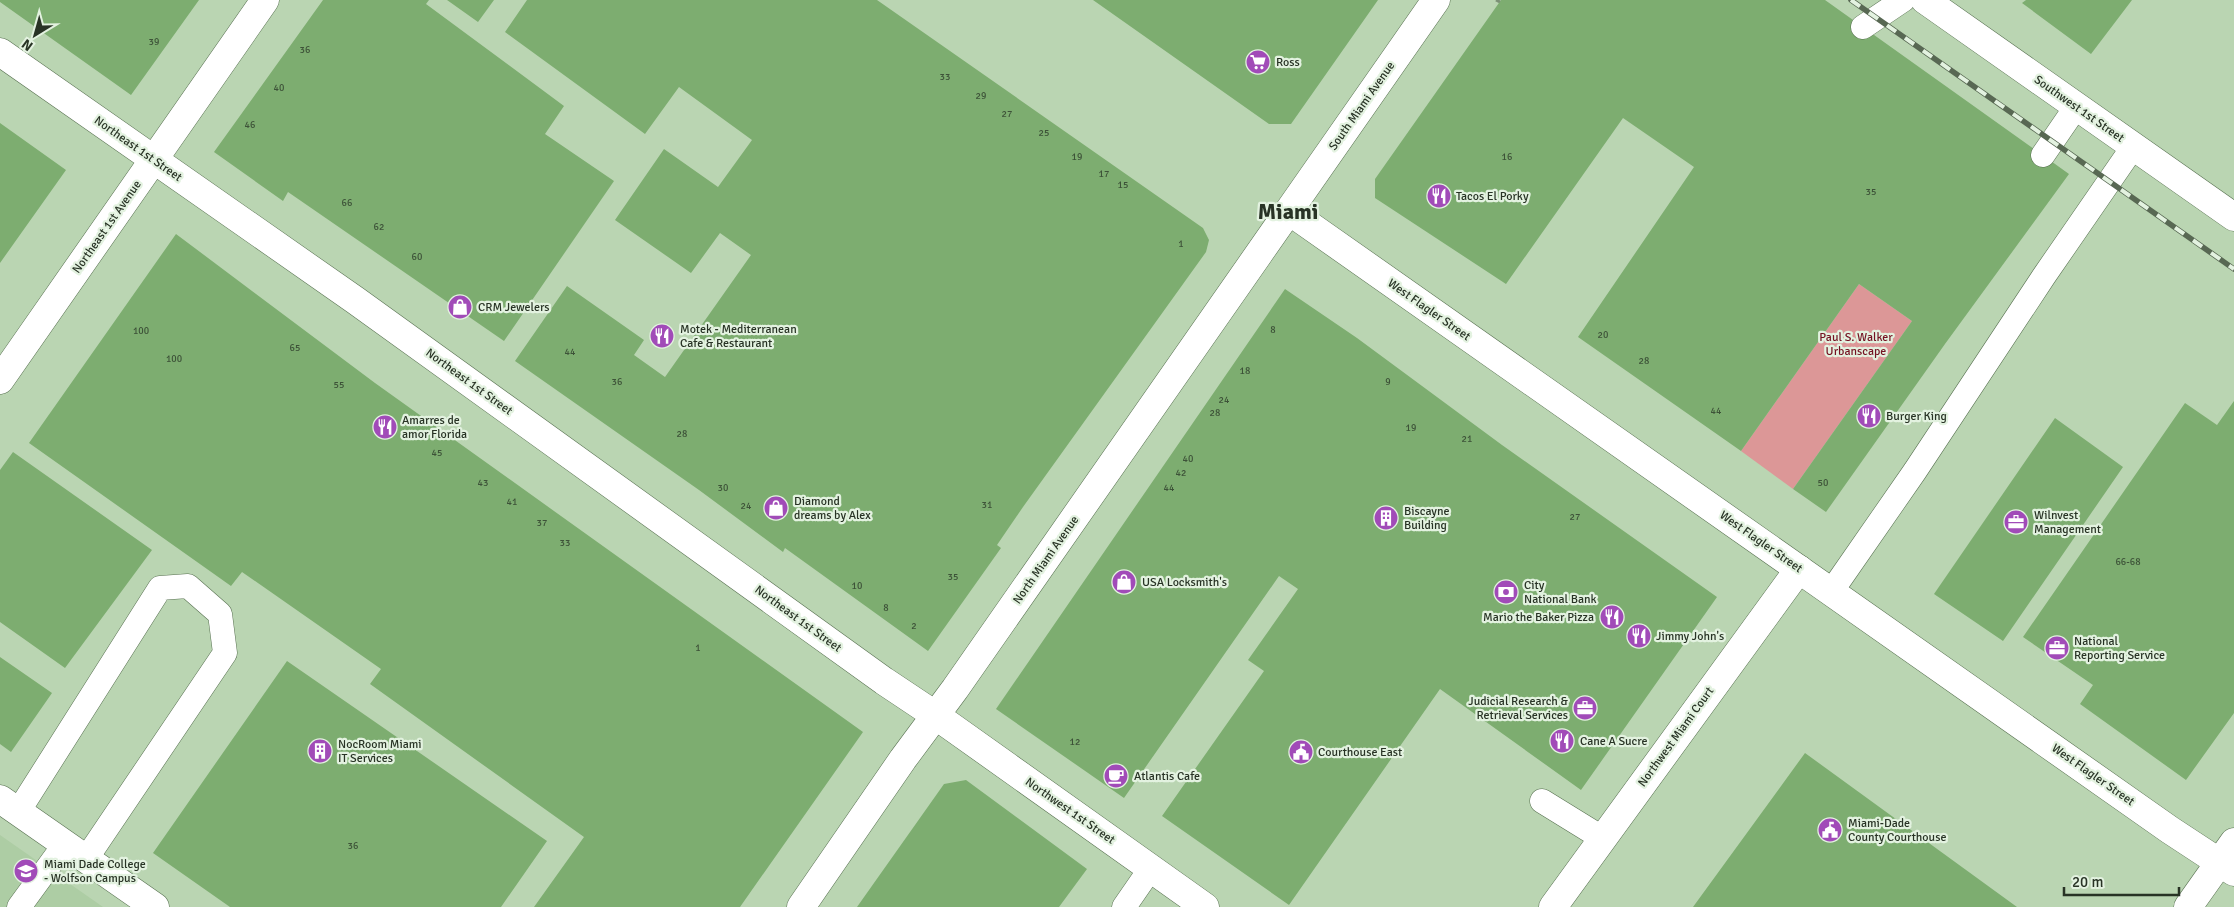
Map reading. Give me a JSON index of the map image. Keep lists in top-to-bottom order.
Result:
{
  "streets": {
    "main road": [
      "South Miami Avenue",
      "Southwest 1st Street",
      "Northeast 1st Street",
      "Northeast 1st Avenue",
      "West Flagler Street",
      "North Miami Avenue",
      "Northwest Miami Court",
      "Northwest 1st Street"
    ]
  },
  "crossings": [
    ["South Miami Avenue", "West Flagler Street"],
    ["South Miami Avenue", "North Miami Avenue"],
    ["Northeast 1st Street", "Northeast 1st Avenue"],
    ["Northeast 1st Street", "North Miami Avenue"],
    ["Northeast 1st Street", "Northwest 1st Street"],
    ["West Flagler Street", "North Miami Avenue"],
    ["West Flagler Street", "Northwest Miami Court"],
    ["North Miami Avenue", "Northwest 1st Street"]
  ],
  "districts": ["Miami"],
  "parks": ["Paul S. Walker Urbanscape"],
  "places": {
    "supermarket": ["Ross"],
    "restaurant": [
      "Tacos El Porky",
      "Motek - Mediterranean Cafe & Restaurant",
      "Burger King",
      "Amarres de amor Florida",
      "Mario the Baker Pizza",
      "Jimmy John's",
      "Cane A Sucre"
    ],
    "shop": ["CRM Jewelers", "Diamond dreams by Alex", "USA Locksmith's"],
    "building": ["Biscayne Building", "NocRoom Miami IT Services"],
    "office": ["Wilnvest Management", "National Reporting Service", "Judicial Research & Retrieval Services"],
    "bank": ["City National Bank"],
    "public building": ["Courthouse East", "Miami-Dade County Courthouse"],
    "cafe": ["Atlantis Cafe"],
    "school or university": ["Miami Dade College - Wolfson Campus"]
  },
  "house_numbers": [
    "39",
    "36",
    "33",
    "40",
    "29",
    "27",
    "46",
    "25",
    "19",
    "16",
    "17",
    "15",
    "35",
    "66",
    "62",
    "1",
    "60",
    "8",
    "100",
    "20",
    "65",
    "44",
    "100",
    "28",
    "18",
    "36",
    "9",
    "55",
    "24",
    "44",
    "28",
    "19",
    "28",
    "21",
    "45",
    "40",
    "42",
    "43",
    "50",
    "30",
    "44",
    "41",
    "31",
    "24",
    "27",
    "37",
    "33",
    "66-68",
    "35",
    "10",
    "8",
    "2",
    "1",
    "12",
    "36"
  ],
  "scale_bar": "20 m",
  "north": "bottom left"
}
